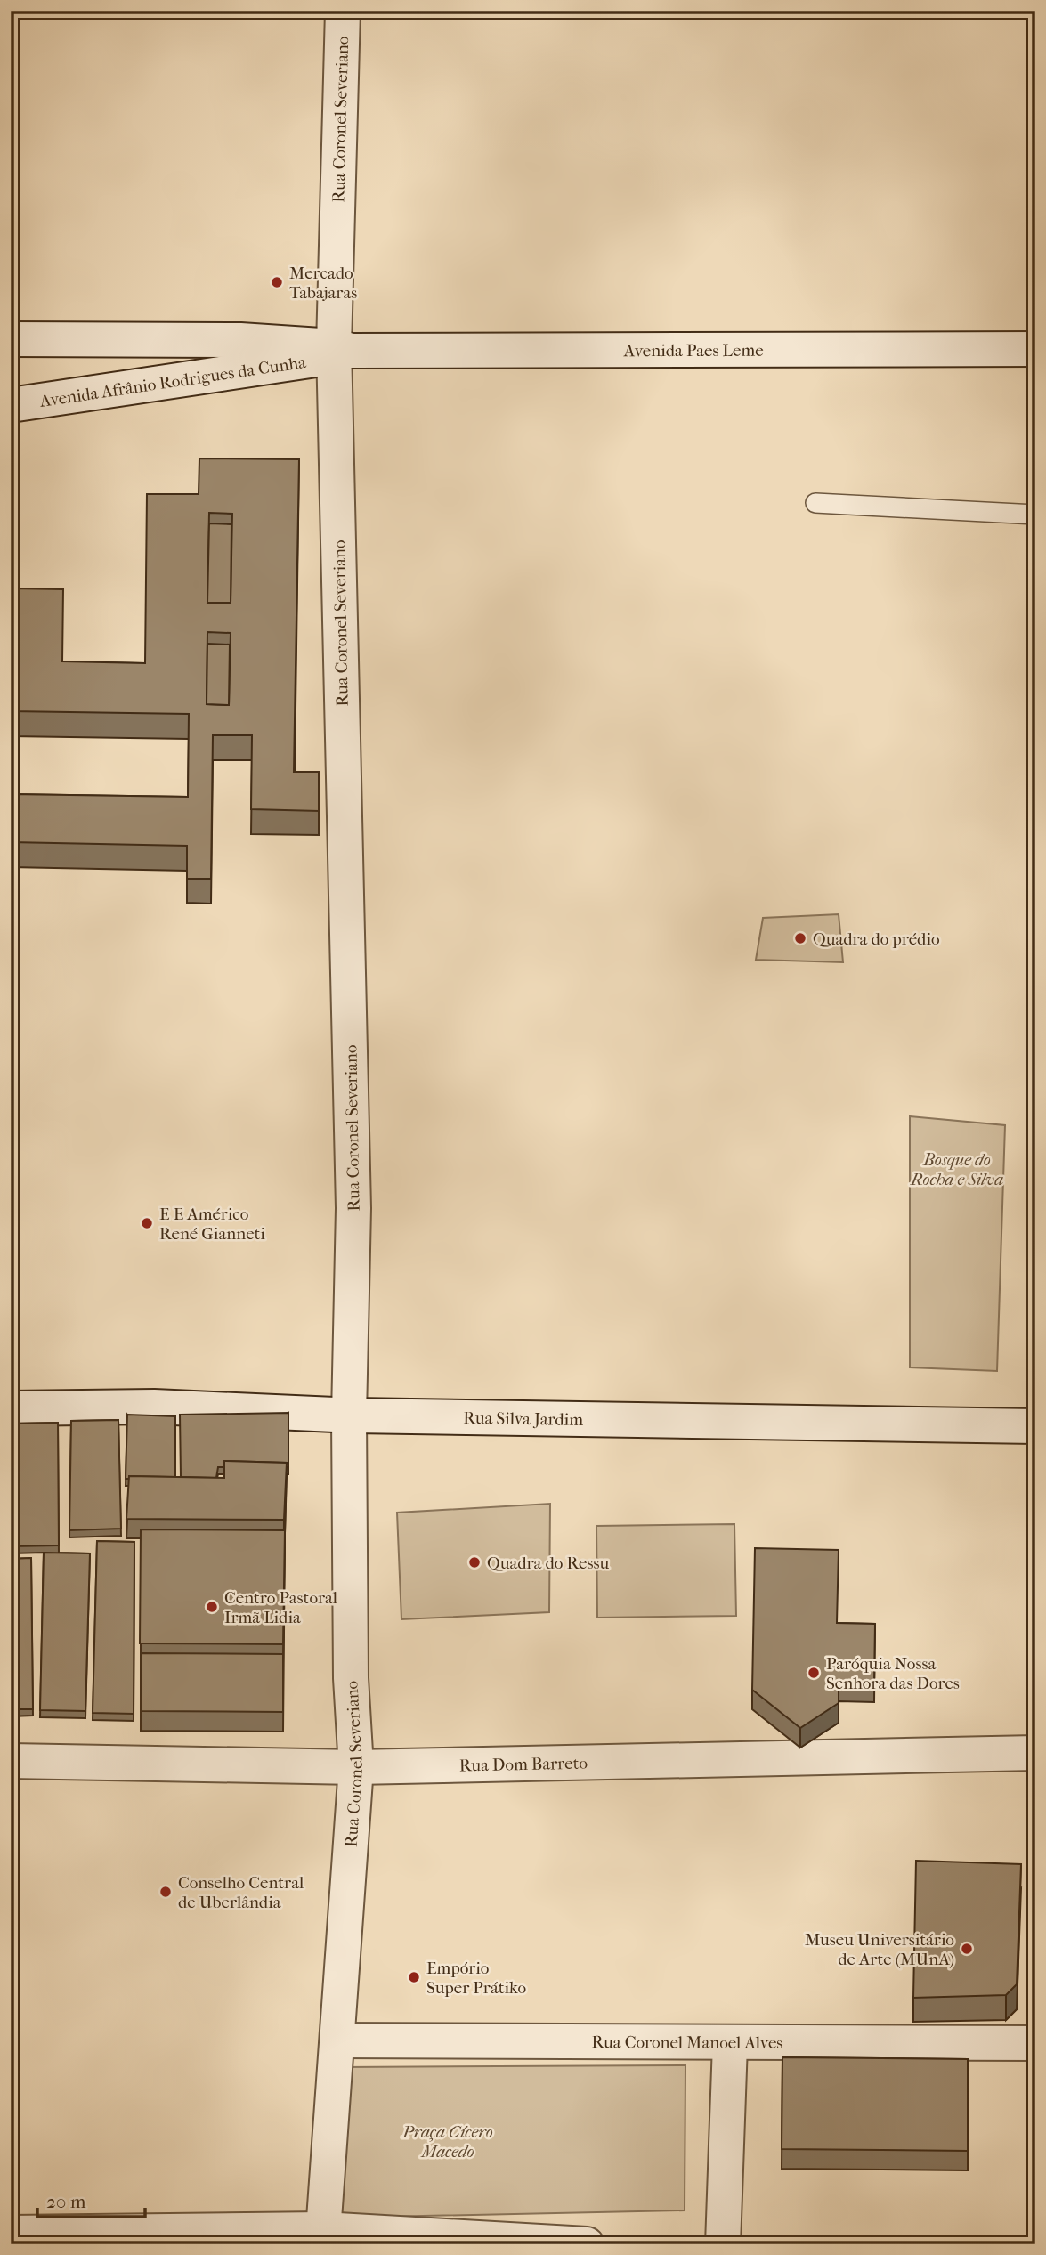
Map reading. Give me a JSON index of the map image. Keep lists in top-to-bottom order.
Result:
{
  "streets": {
    "street": [
      "Rua Coronel Severiano",
      "Avenida Paes Leme",
      "Avenida Afrânio Rodrigues da Cunha",
      "Rua Silva Jardim",
      "Rua Dom Barreto",
      "Rua Coronel Manoel Alves"
    ]
  },
  "crossings": [
    ["Rua Coronel Severiano", "Avenida Paes Leme"],
    ["Rua Coronel Severiano", "Avenida Afrânio Rodrigues da Cunha"],
    ["Rua Coronel Severiano", "Rua Silva Jardim"],
    ["Rua Coronel Severiano", "Rua Dom Barreto"],
    ["Rua Coronel Severiano", "Rua Coronel Manoel Alves"],
    ["Avenida Paes Leme", "Avenida Afrânio Rodrigues da Cunha"]
  ],
  "parks": ["Bosque do Rocha e Silva", "Praça Cícero Macedo"],
  "places": [
    "Mercado Tabajaras",
    "Quadra do prédio",
    "E E Américo René Gianneti",
    "Quadra do Ressu",
    "Centro Pastoral Irmã Lidia",
    "Paróquia Nossa Senhora das Dores",
    "Conselho Central de Uberlândia",
    "Museu Universitário de Arte (MUnA)",
    "Empório Super Prátiko"
  ],
  "scale_bar": "20 m"
}
